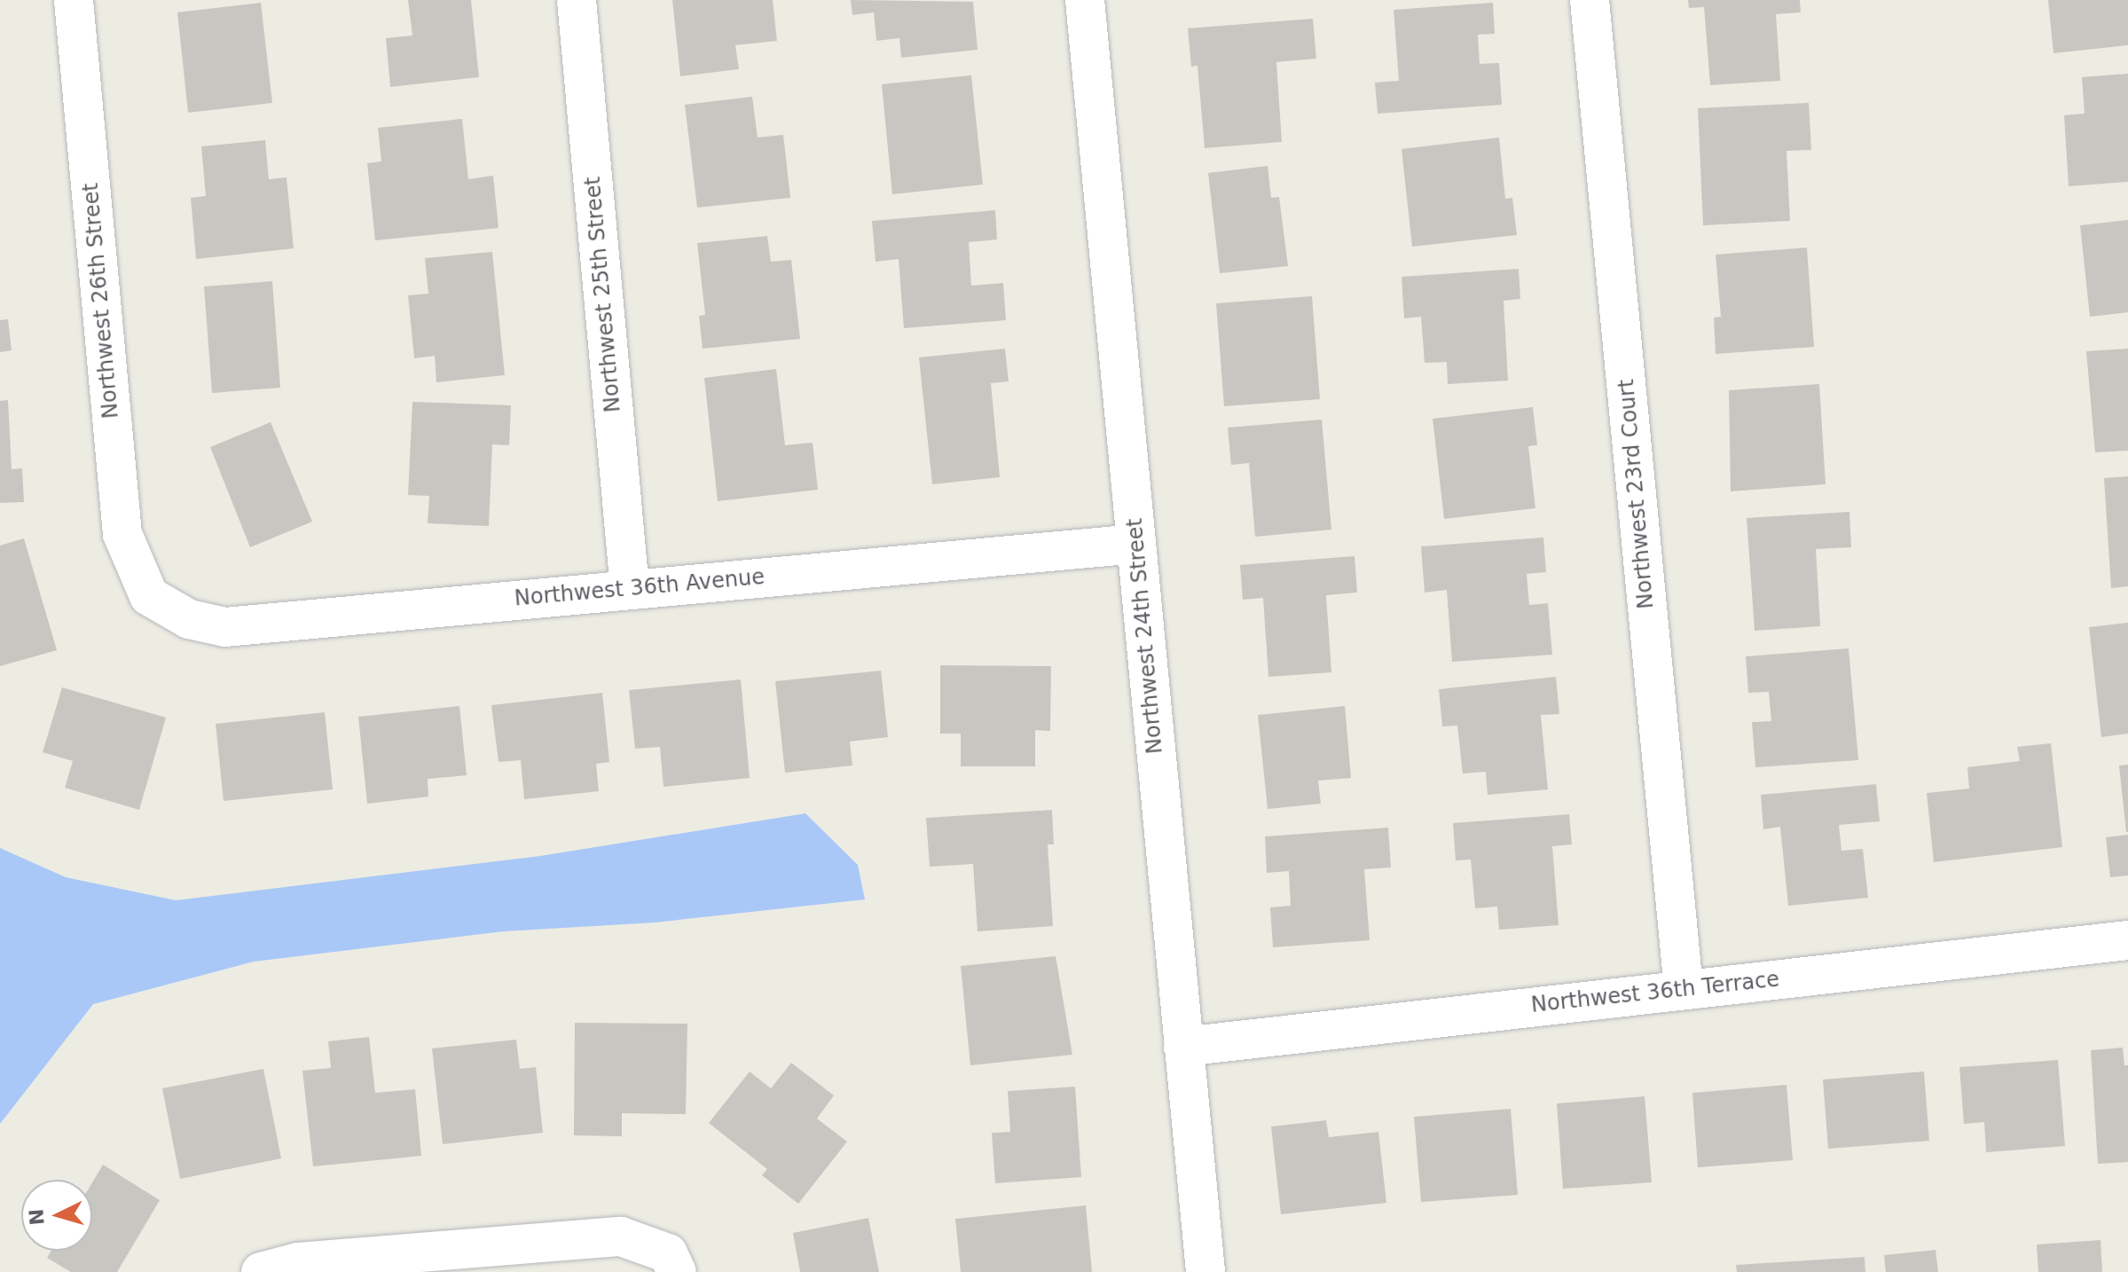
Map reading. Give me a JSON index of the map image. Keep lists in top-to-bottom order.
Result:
{
  "streets": {
    "street": [
      "Northwest 25th Street",
      "Northwest 26th Street",
      "Northwest 23rd Court",
      "Northwest 36th Avenue",
      "Northwest 24th Street",
      "Northwest 36th Terrace"
    ]
  },
  "crossings": [
    ["Northwest 25th Street", "Northwest 36th Avenue"],
    ["Northwest 26th Street", "Northwest 36th Avenue"],
    ["Northwest 23rd Court", "Northwest 36th Terrace"],
    ["Northwest 36th Avenue", "Northwest 24th Street"],
    ["Northwest 24th Street", "Northwest 36th Terrace"]
  ],
  "north": "left"
}
